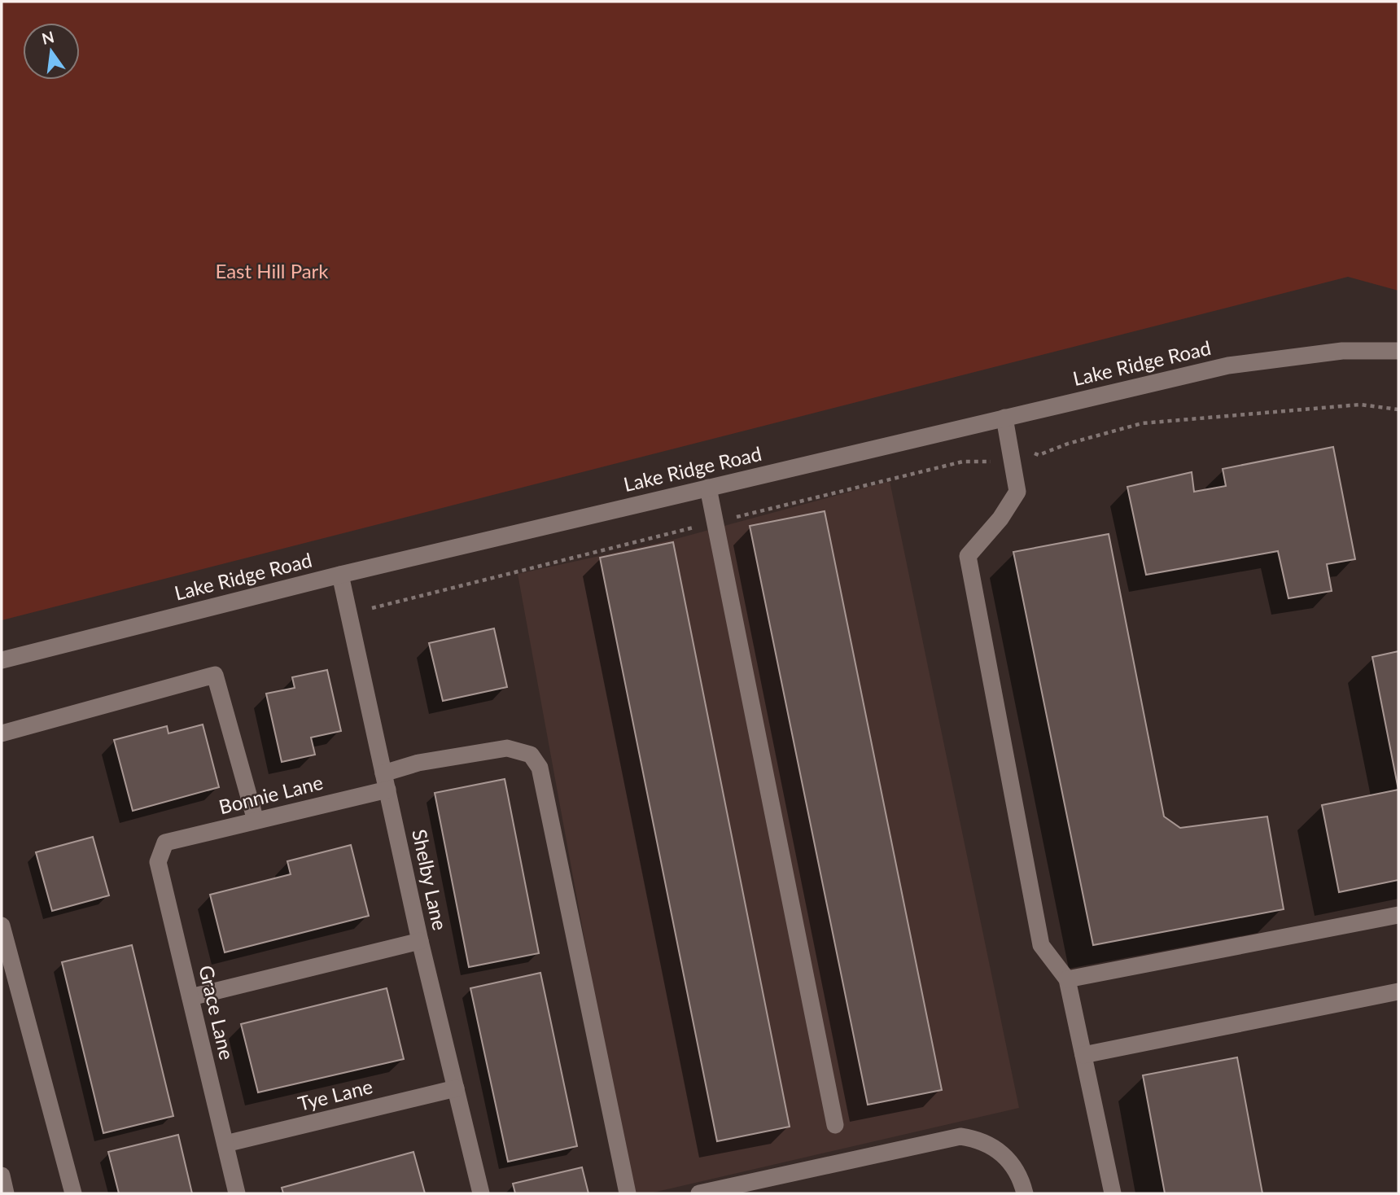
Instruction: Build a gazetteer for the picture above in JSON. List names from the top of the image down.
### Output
{
  "streets": {
    "street": [
      "Lake Ridge Road",
      "Bonnie Lane",
      "Shelby Lane",
      "Grace Lane",
      "Tye Lane"
    ]
  },
  "crossings": [
    ["Lake Ridge Road", "Shelby Lane"],
    ["Bonnie Lane", "Shelby Lane"],
    ["Bonnie Lane", "Grace Lane"],
    ["Shelby Lane", "Tye Lane"],
    ["Grace Lane", "Tye Lane"]
  ],
  "parks": ["East Hill Park"],
  "north": "top"
}
